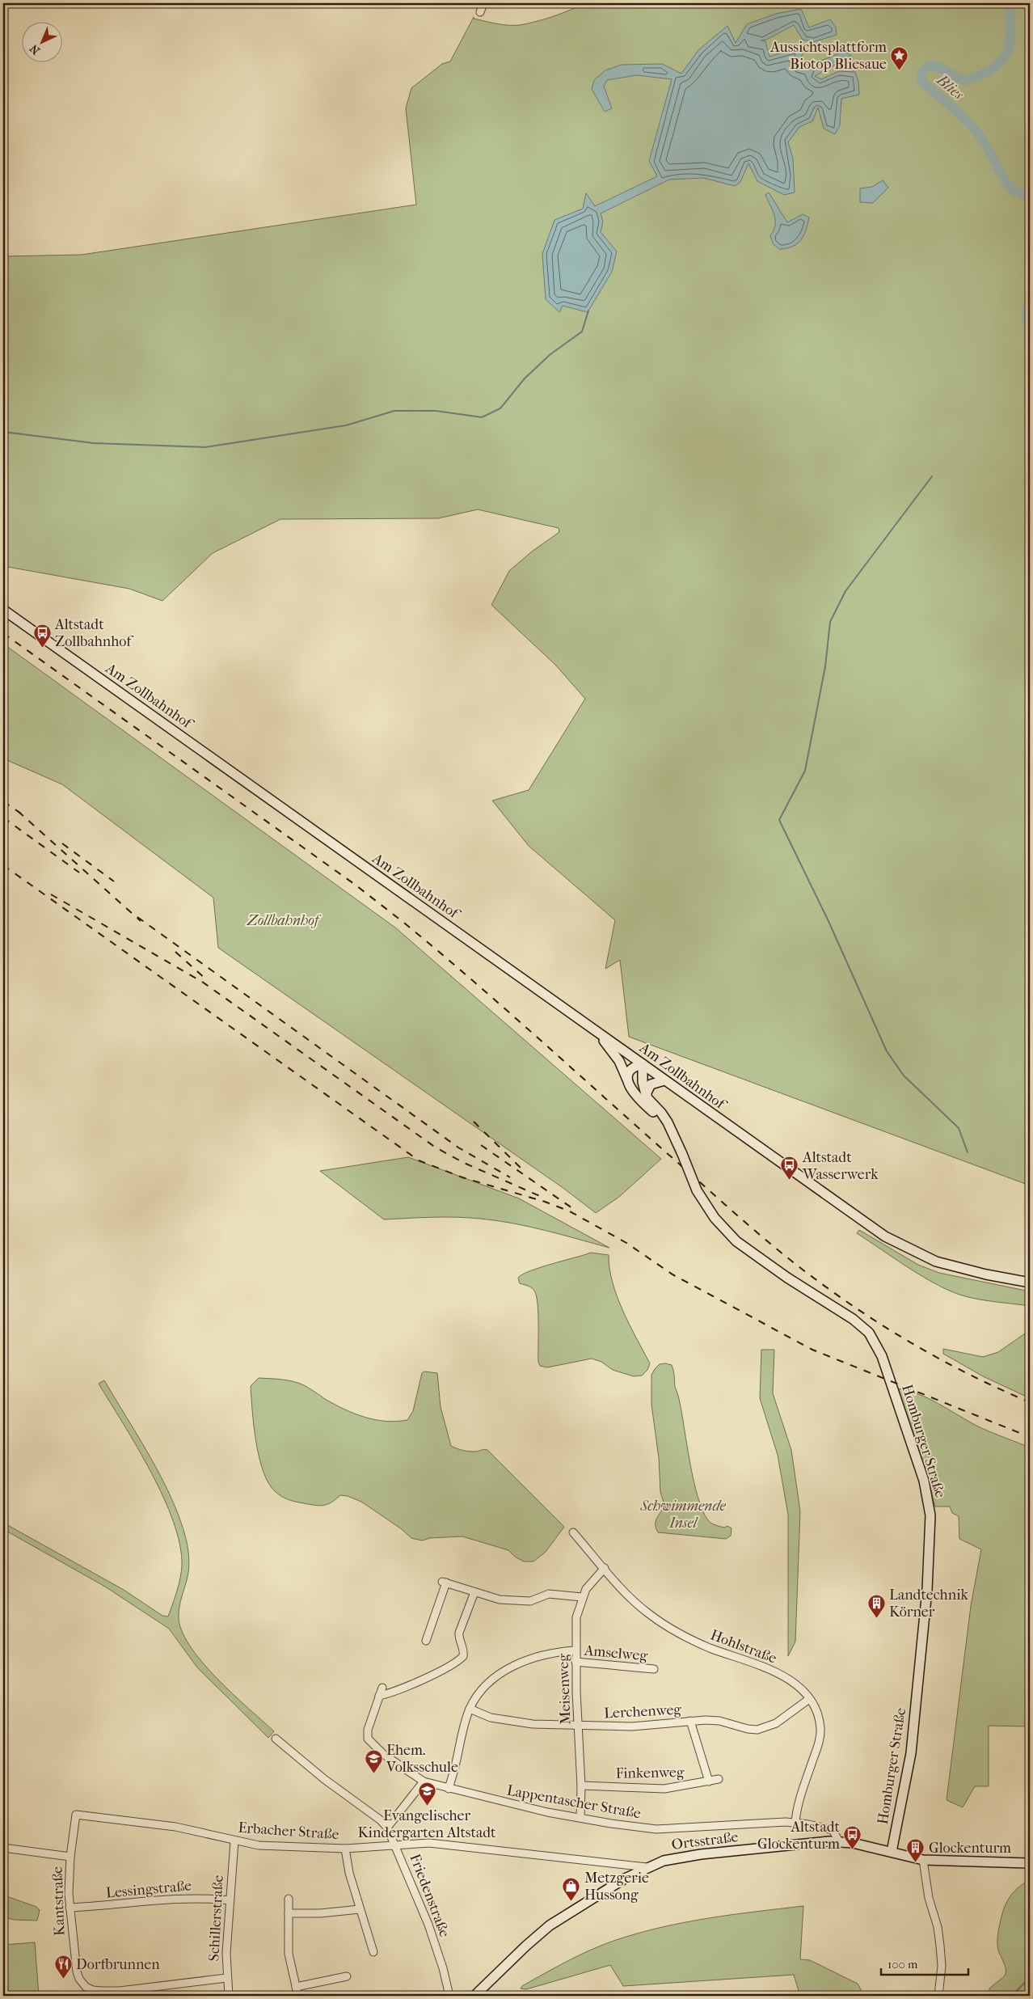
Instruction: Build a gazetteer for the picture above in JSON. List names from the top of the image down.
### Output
{
  "streets": {
    "main road": ["Am Zollbahnhof", "Homburger Straße", "Ortsstraße"],
    "street": [
      "Hohlstraße",
      "Amselweg",
      "Meisenweg",
      "Lerchenweg",
      "Finkenweg",
      "Lappentascher Straße",
      "Erbacher Straße",
      "Lessingstraße",
      "Friedenstraße",
      "Kantstraße",
      "Schillerstraße"
    ]
  },
  "crossings": [
    ["Homburger Straße", "Ortsstraße"],
    ["Hohlstraße", "Meisenweg"],
    ["Hohlstraße", "Lerchenweg"],
    ["Hohlstraße", "Lappentascher Straße"],
    ["Amselweg", "Meisenweg"],
    ["Meisenweg", "Lerchenweg"],
    ["Meisenweg", "Finkenweg"],
    ["Meisenweg", "Lappentascher Straße"],
    ["Lappentascher Straße", "Ortsstraße"],
    ["Erbacher Straße", "Ortsstraße"],
    ["Erbacher Straße", "Friedenstraße"],
    ["Erbacher Straße", "Kantstraße"],
    ["Erbacher Straße", "Schillerstraße"],
    ["Lessingstraße", "Kantstraße"],
    ["Lessingstraße", "Schillerstraße"],
    ["Kantstraße", "Schillerstraße"]
  ],
  "water": ["Blies"],
  "parks": ["Zollbahnhof", "Schwimmende Insel"],
  "places": {
    "place": ["Aussichtsplattform Biotop Bliesaue"],
    "bus stop": ["Altstadt Zollbahnhof", "Altstadt Wasserwerk", "Altstadt Glockenturm"],
    "building": ["Landtechnik Körner", "Glockenturm"],
    "school or university": ["Ehem. Volksschule", "Evangelischer Kindergarten Altstadt"],
    "shop": ["Metzgerie Hussong"],
    "restaurant": ["Dorfbrunnen"]
  },
  "scale_bar": "100 m",
  "north": "bottom left"
}
